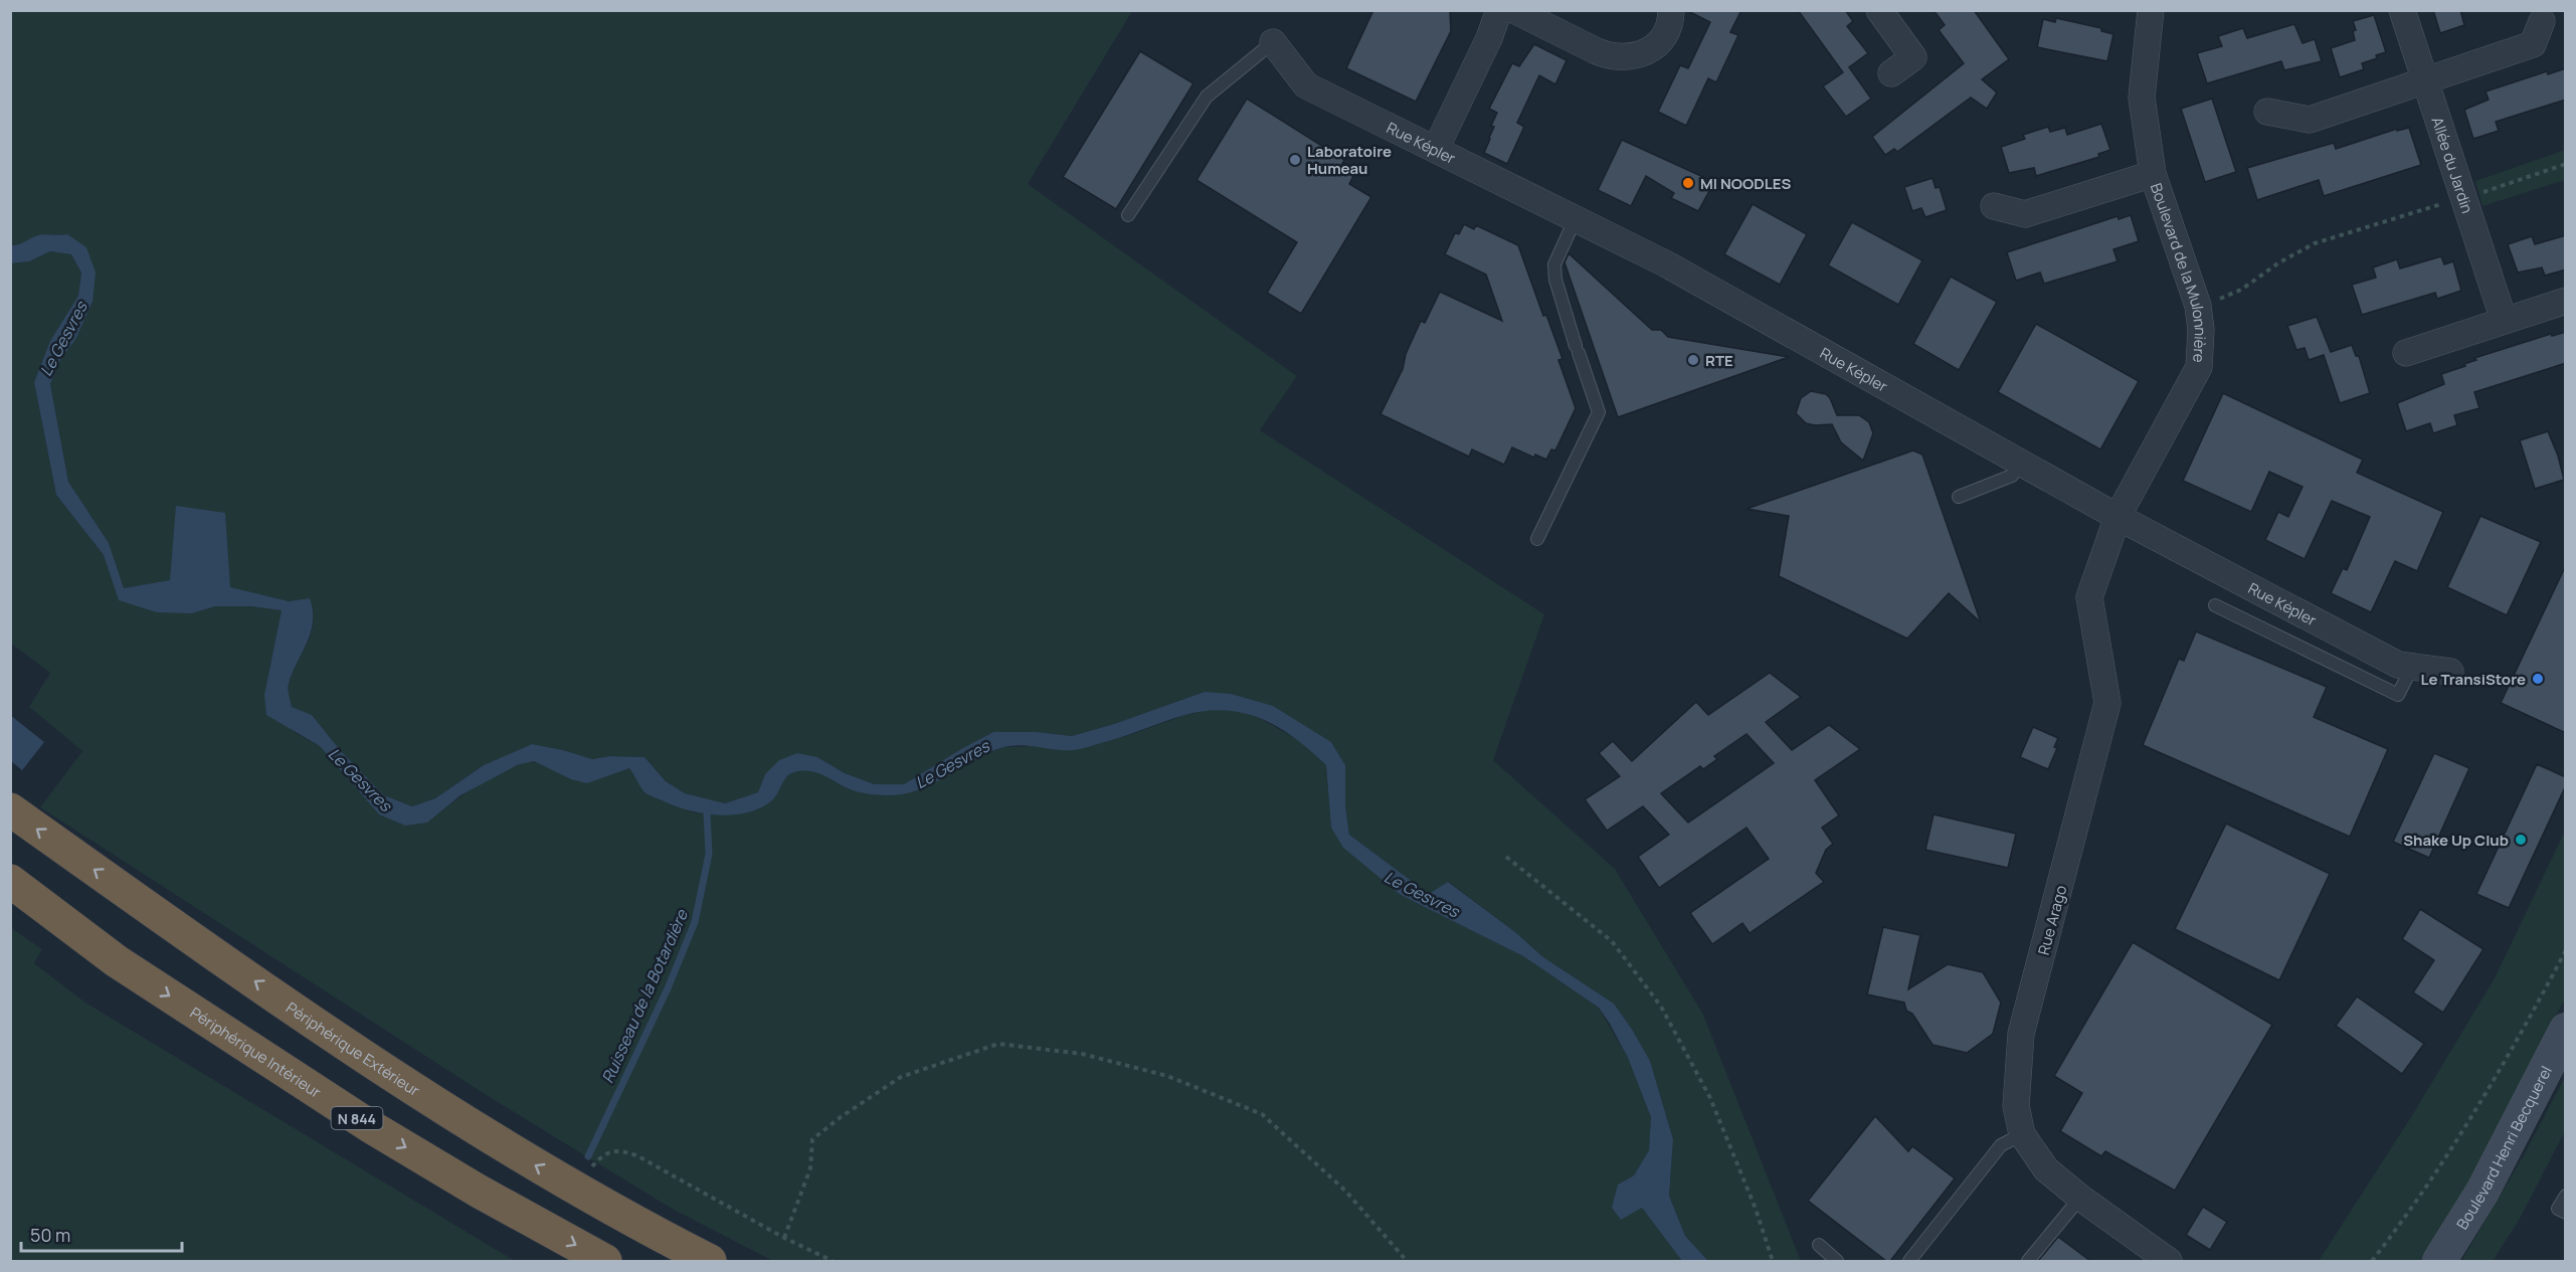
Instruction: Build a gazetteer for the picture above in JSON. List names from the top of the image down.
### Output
{
  "streets": {
    "highway": ["Périphérique Extérieur", "Périphérique Intérieur", "N 844"],
    "main road": ["Boulevard Henri Becquerel"],
    "street": [
      "Rue Képler",
      "Allée du Jardin",
      "Boulevard de la Mulonnière",
      "Rue Arago"
    ]
  },
  "crossings": [
    ["Rue Képler", "Boulevard de la Mulonnière"],
    ["Rue Képler", "Rue Arago"],
    ["Boulevard de la Mulonnière", "Rue Arago"]
  ],
  "one_way": ["Périphérique Extérieur", "Périphérique Intérieur"],
  "water": ["Le Gesvres", "Ruisseau de la Botardière"],
  "places": [
    "Laboratoire Humeau",
    "MI NOODLES",
    "RTE",
    "Le TransiStore",
    "Shake Up Club"
  ],
  "scale_bar": "50 m"
}
